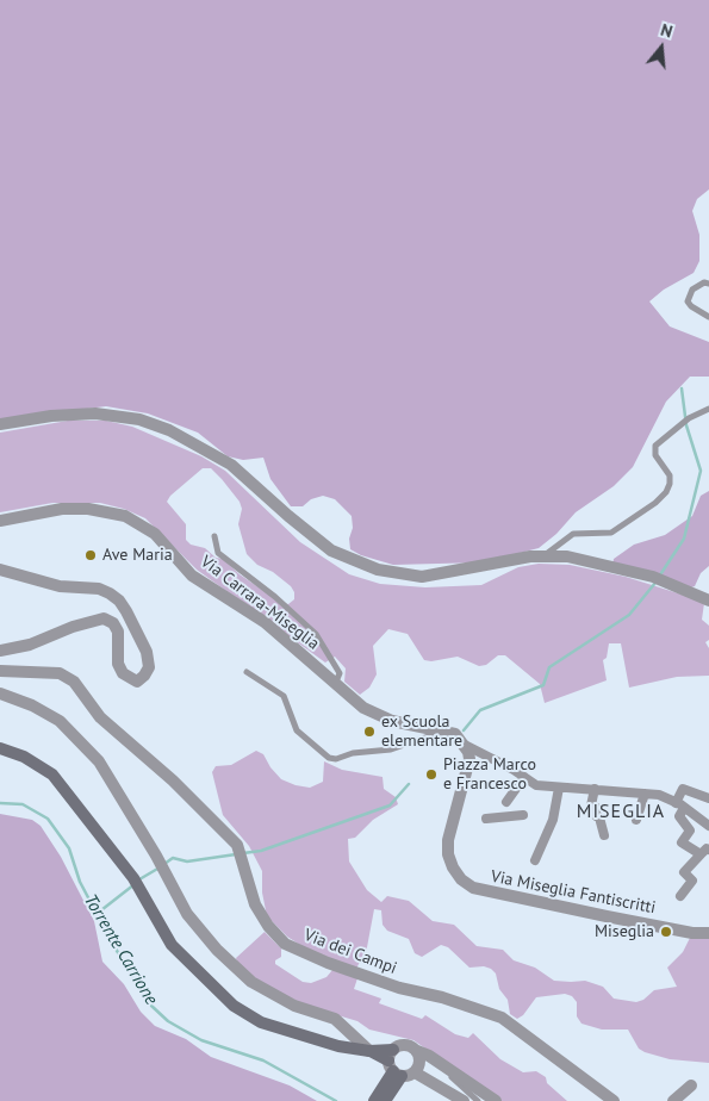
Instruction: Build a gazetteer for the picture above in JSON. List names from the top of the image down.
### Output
{
  "streets": {
    "street": ["Via Carrara-Miseglia", "Via Miseglia Fantiscritti", "Via dei Campi"]
  },
  "crossings": [
    ["Via Carrara-Miseglia", "Via Miseglia Fantiscritti"]
  ],
  "districts": ["MISEGLIA"],
  "water": ["Torrente Carrione"],
  "places": [
    "Ave Maria",
    "ex Scuola elementare",
    "Piazza Marco e Francesco",
    "Miseglia"
  ],
  "north": "top"
}
